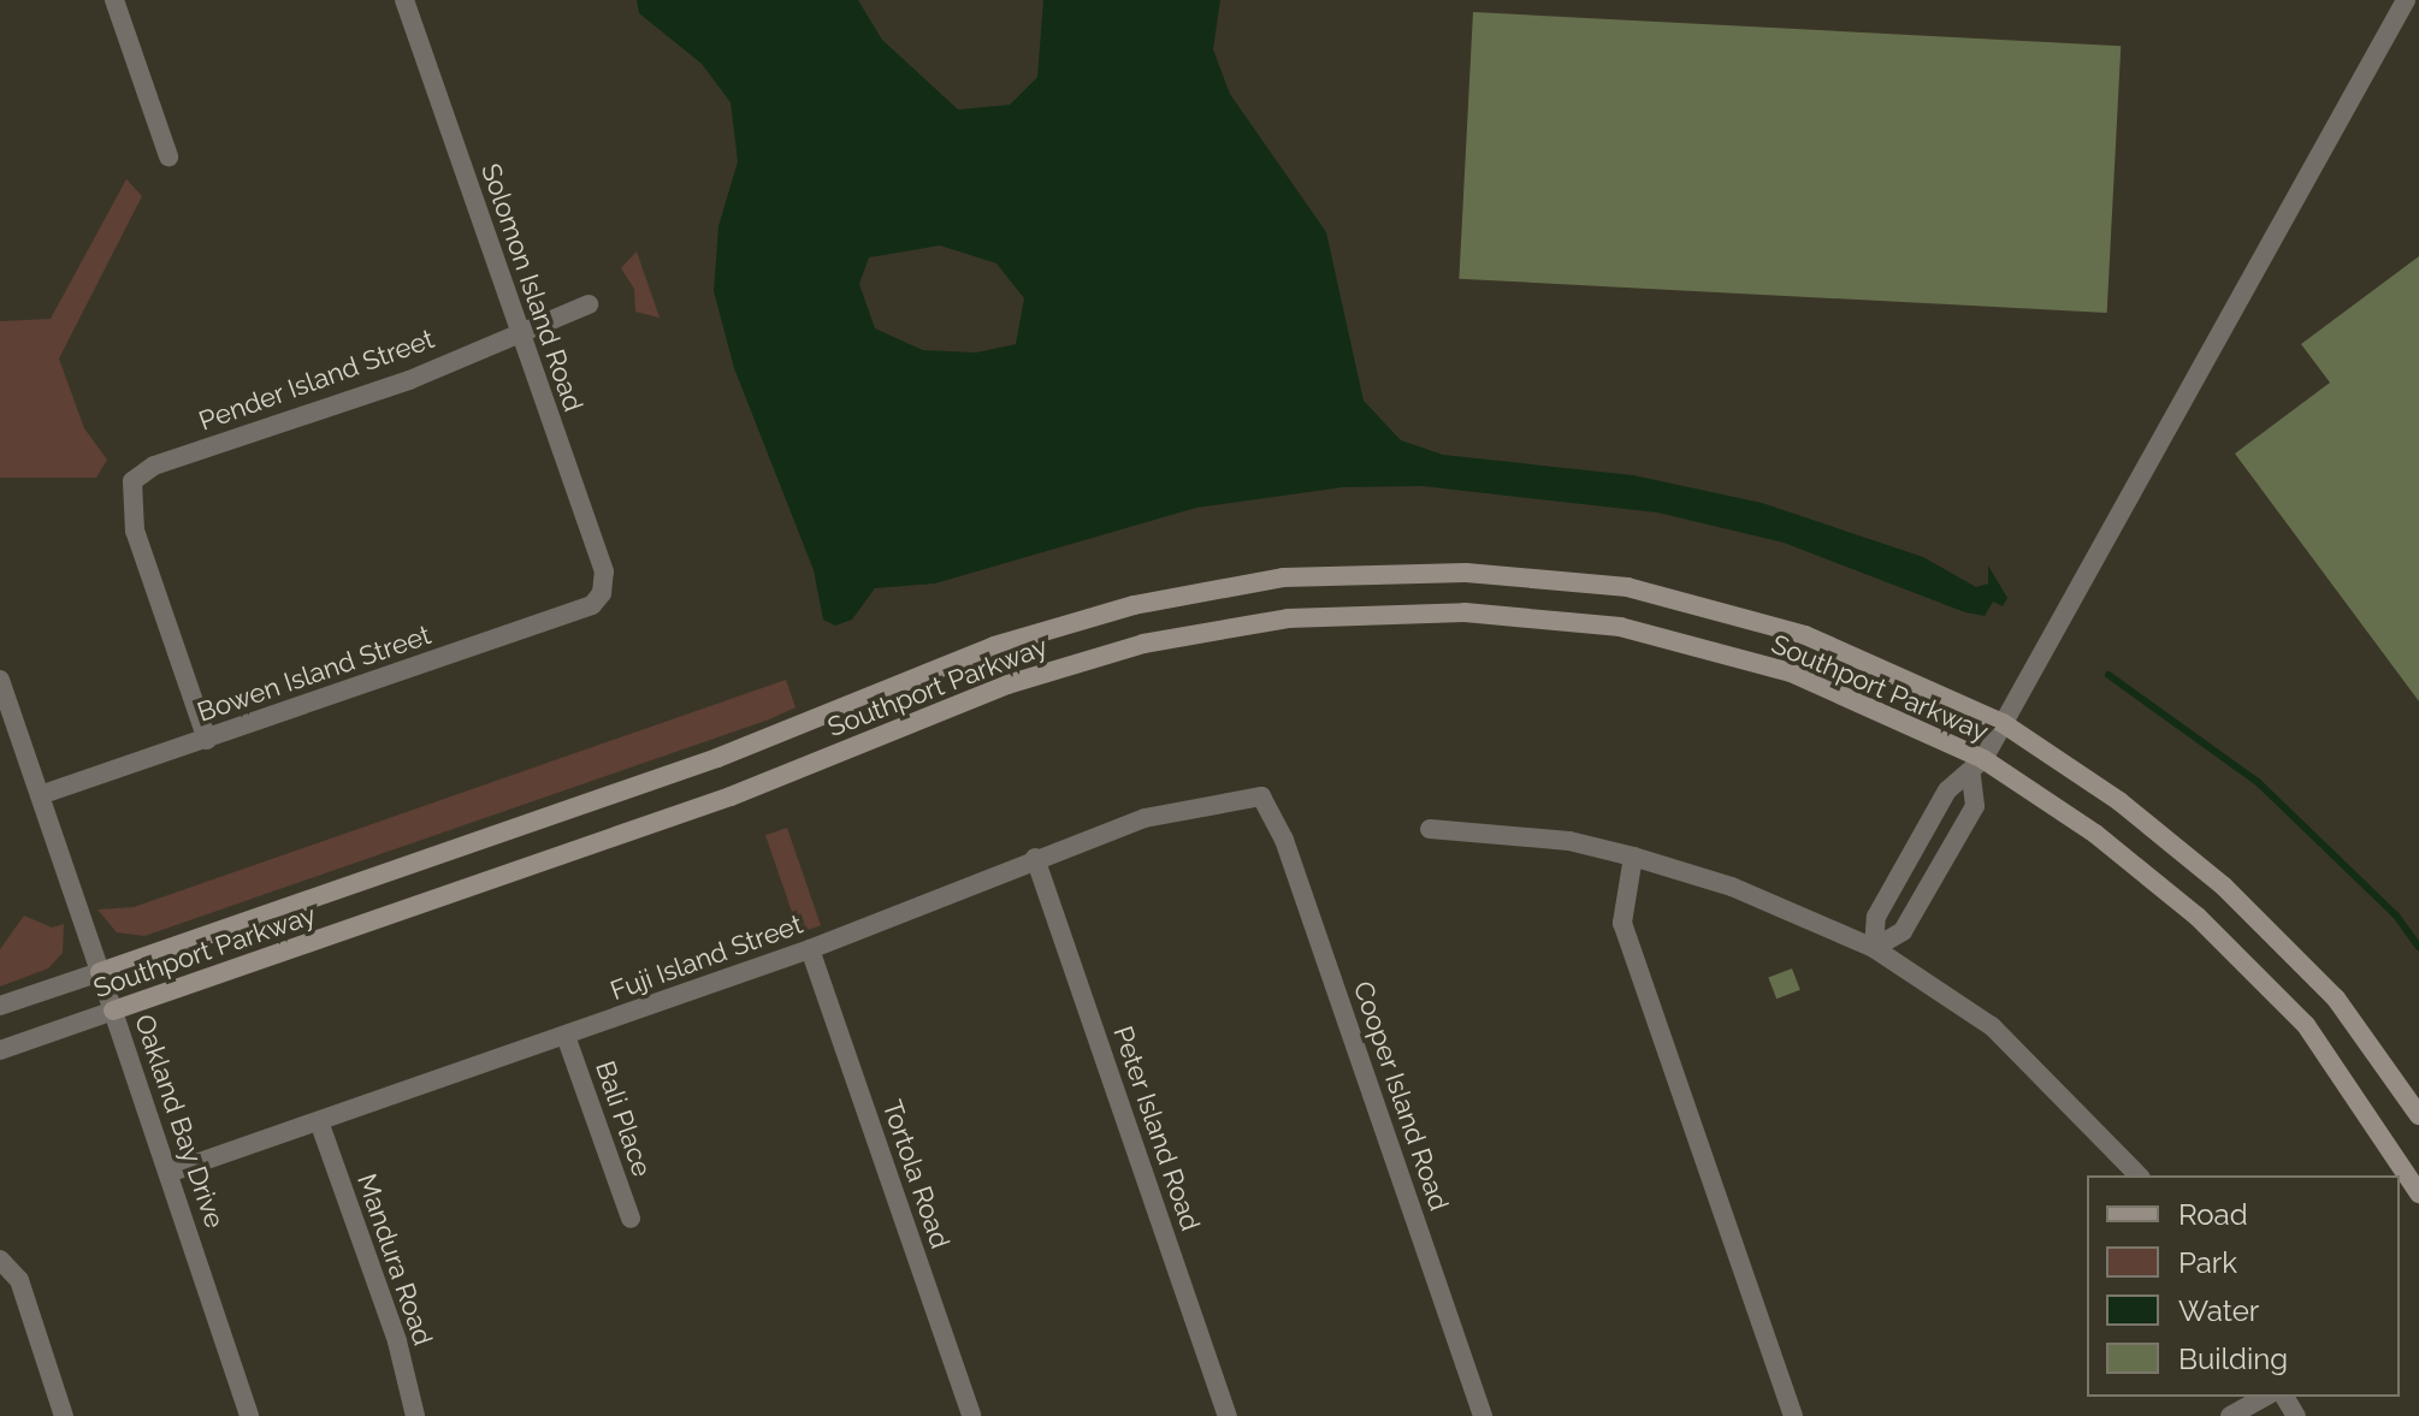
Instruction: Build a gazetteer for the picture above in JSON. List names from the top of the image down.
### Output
{
  "streets": {
    "main road": ["Southport Parkway"],
    "street": [
      "Solomon Island Road",
      "Pender Island Street",
      "Bowen Island Street",
      "Fuji Island Street",
      "Cooper Island Road",
      "Bali Place",
      "Oakland Bay Drive",
      "Peter Island Road",
      "Tortola Road",
      "Mandura Road"
    ]
  },
  "crossings": [
    ["Solomon Island Road", "Pender Island Street"],
    ["Solomon Island Road", "Bowen Island Street"],
    ["Pender Island Street", "Bowen Island Street"],
    ["Bowen Island Street", "Oakland Bay Drive"],
    ["Southport Parkway", "Oakland Bay Drive"],
    ["Fuji Island Street", "Cooper Island Road"],
    ["Fuji Island Street", "Bali Place"],
    ["Fuji Island Street", "Oakland Bay Drive"],
    ["Fuji Island Street", "Peter Island Road"],
    ["Fuji Island Street", "Tortola Road"],
    ["Fuji Island Street", "Mandura Road"]
  ],
  "legend": [
    "Road",
    "Park",
    "Water",
    "Building"
  ]
}
